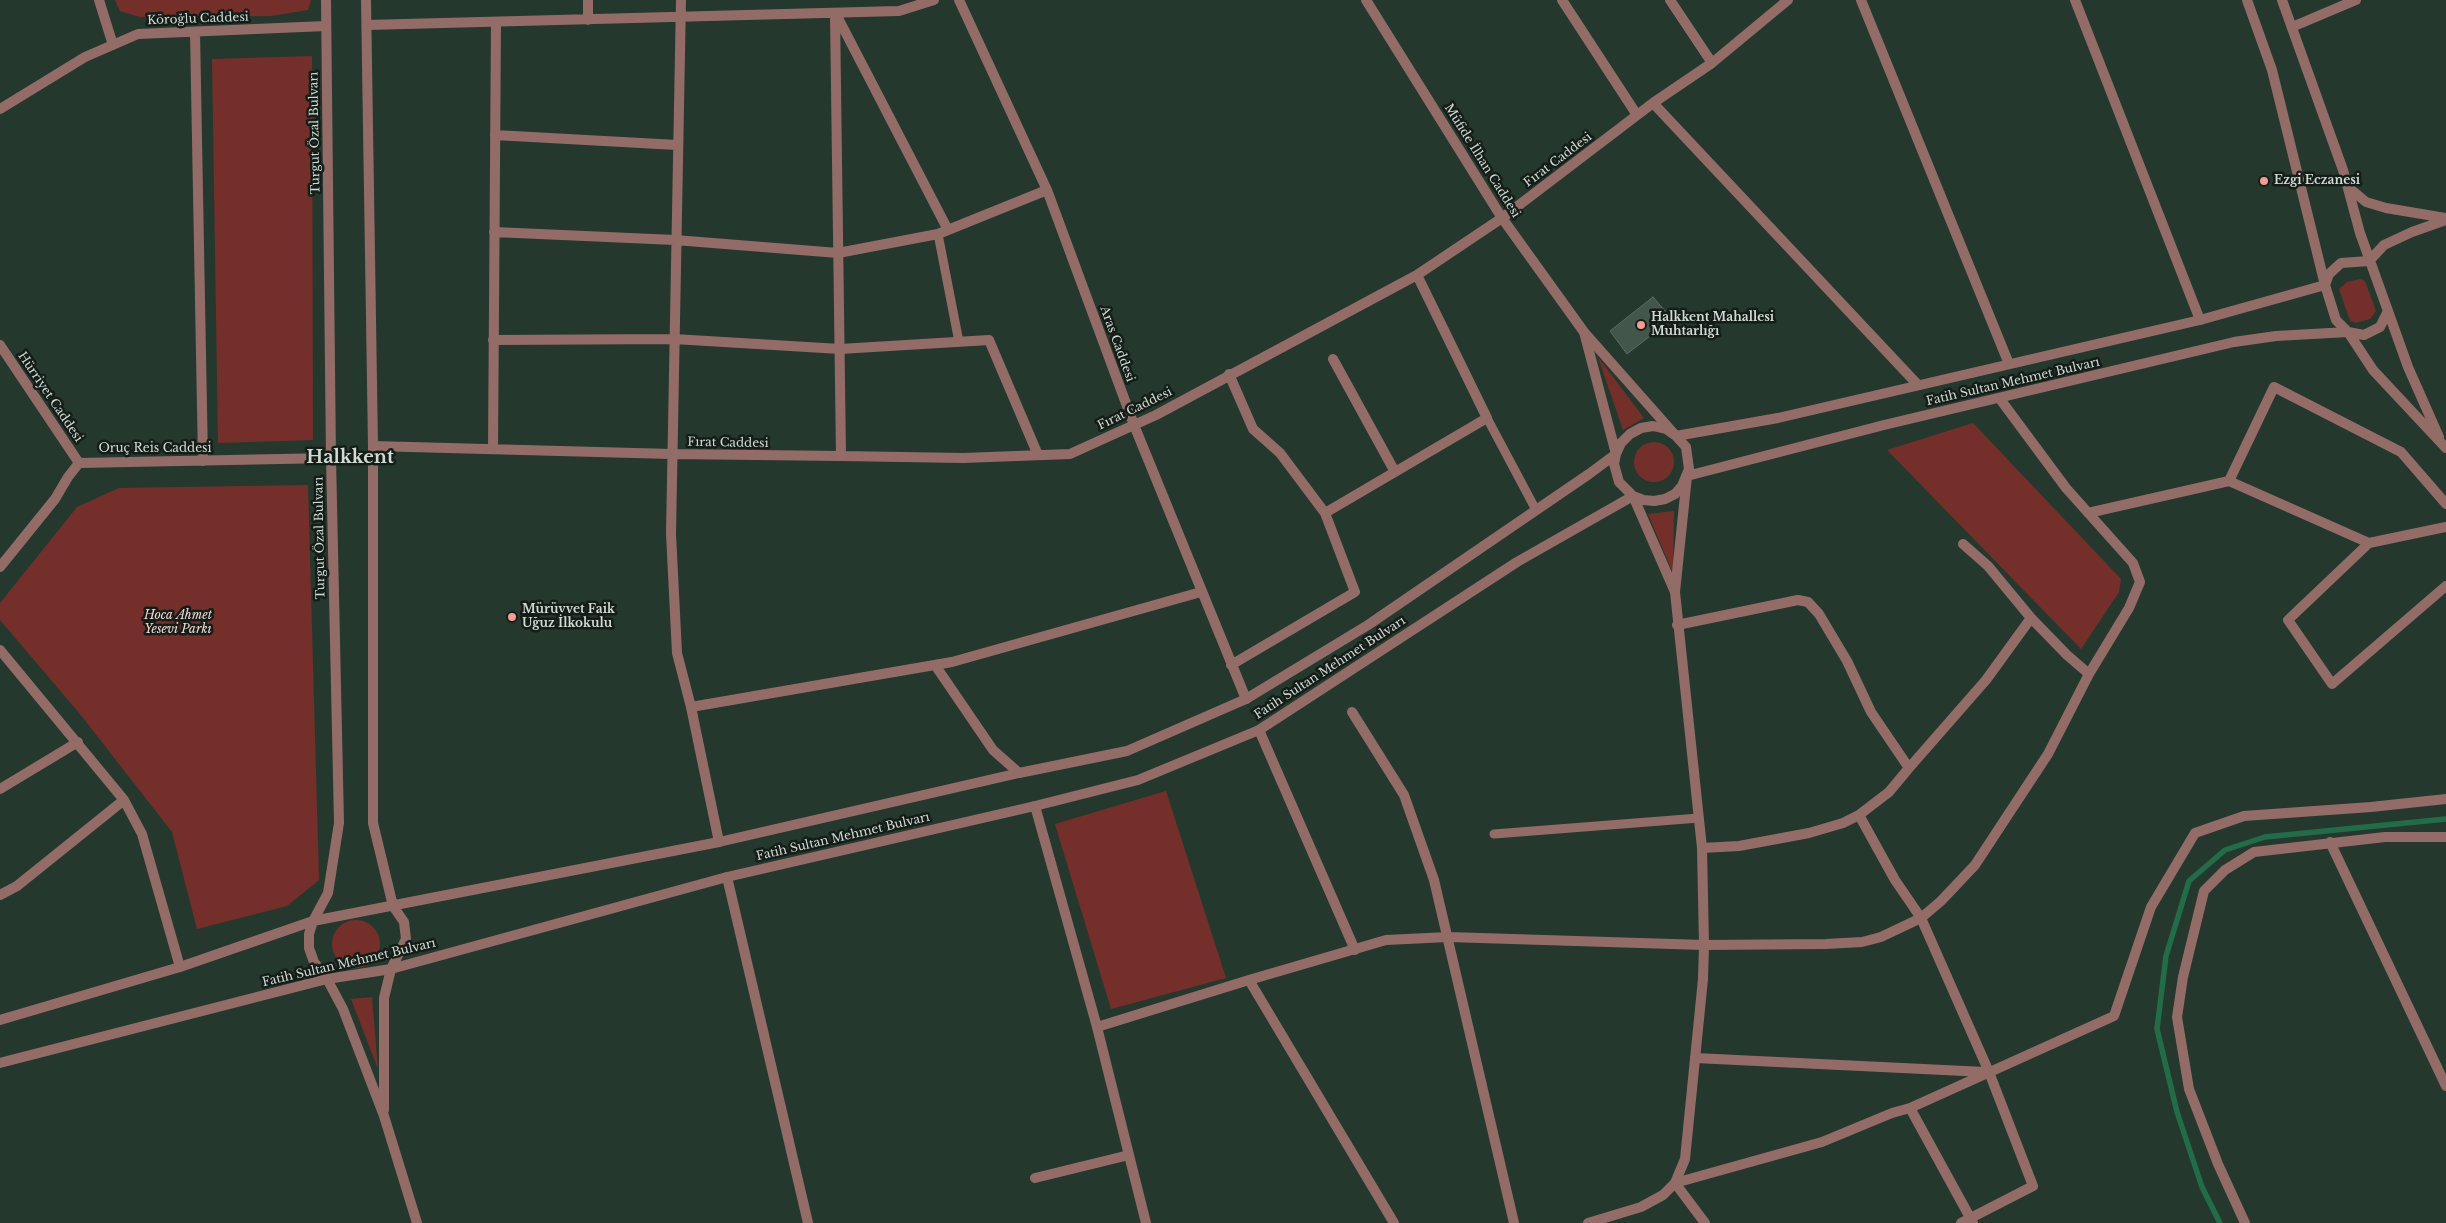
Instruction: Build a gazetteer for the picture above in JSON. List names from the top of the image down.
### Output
{
  "streets": {
    "street": [
      "Köroğlu Caddesi",
      "Turgut Özal Bulvarı",
      "Fırat Caddesi",
      "Müfide İlhan Caddesi",
      "Aras Caddesi",
      "Fatih Sultan Mehmet Bulvarı",
      "Hürriyet Caddesi",
      "Oruç Reis Caddesi"
    ]
  },
  "crossings": [
    ["Köroğlu Caddesi", "Turgut Özal Bulvarı"],
    ["Turgut Özal Bulvarı", "Fatih Sultan Mehmet Bulvarı"],
    ["Turgut Özal Bulvarı", "Oruç Reis Caddesi"],
    ["Fırat Caddesi", "Müfide İlhan Caddesi"],
    ["Fırat Caddesi", "Aras Caddesi"],
    ["Müfide İlhan Caddesi", "Fatih Sultan Mehmet Bulvarı"],
    ["Aras Caddesi", "Fatih Sultan Mehmet Bulvarı"],
    ["Hürriyet Caddesi", "Oruç Reis Caddesi"]
  ],
  "districts": ["Halkkent"],
  "parks": ["Hoca Ahmet Yesevi Parkı"],
  "places": ["Ezgi Eczanesi", "Halkkent Mahallesi Muhtarlığı", "Mürüvvet Faik Uğuz İlkokulu"]
}
